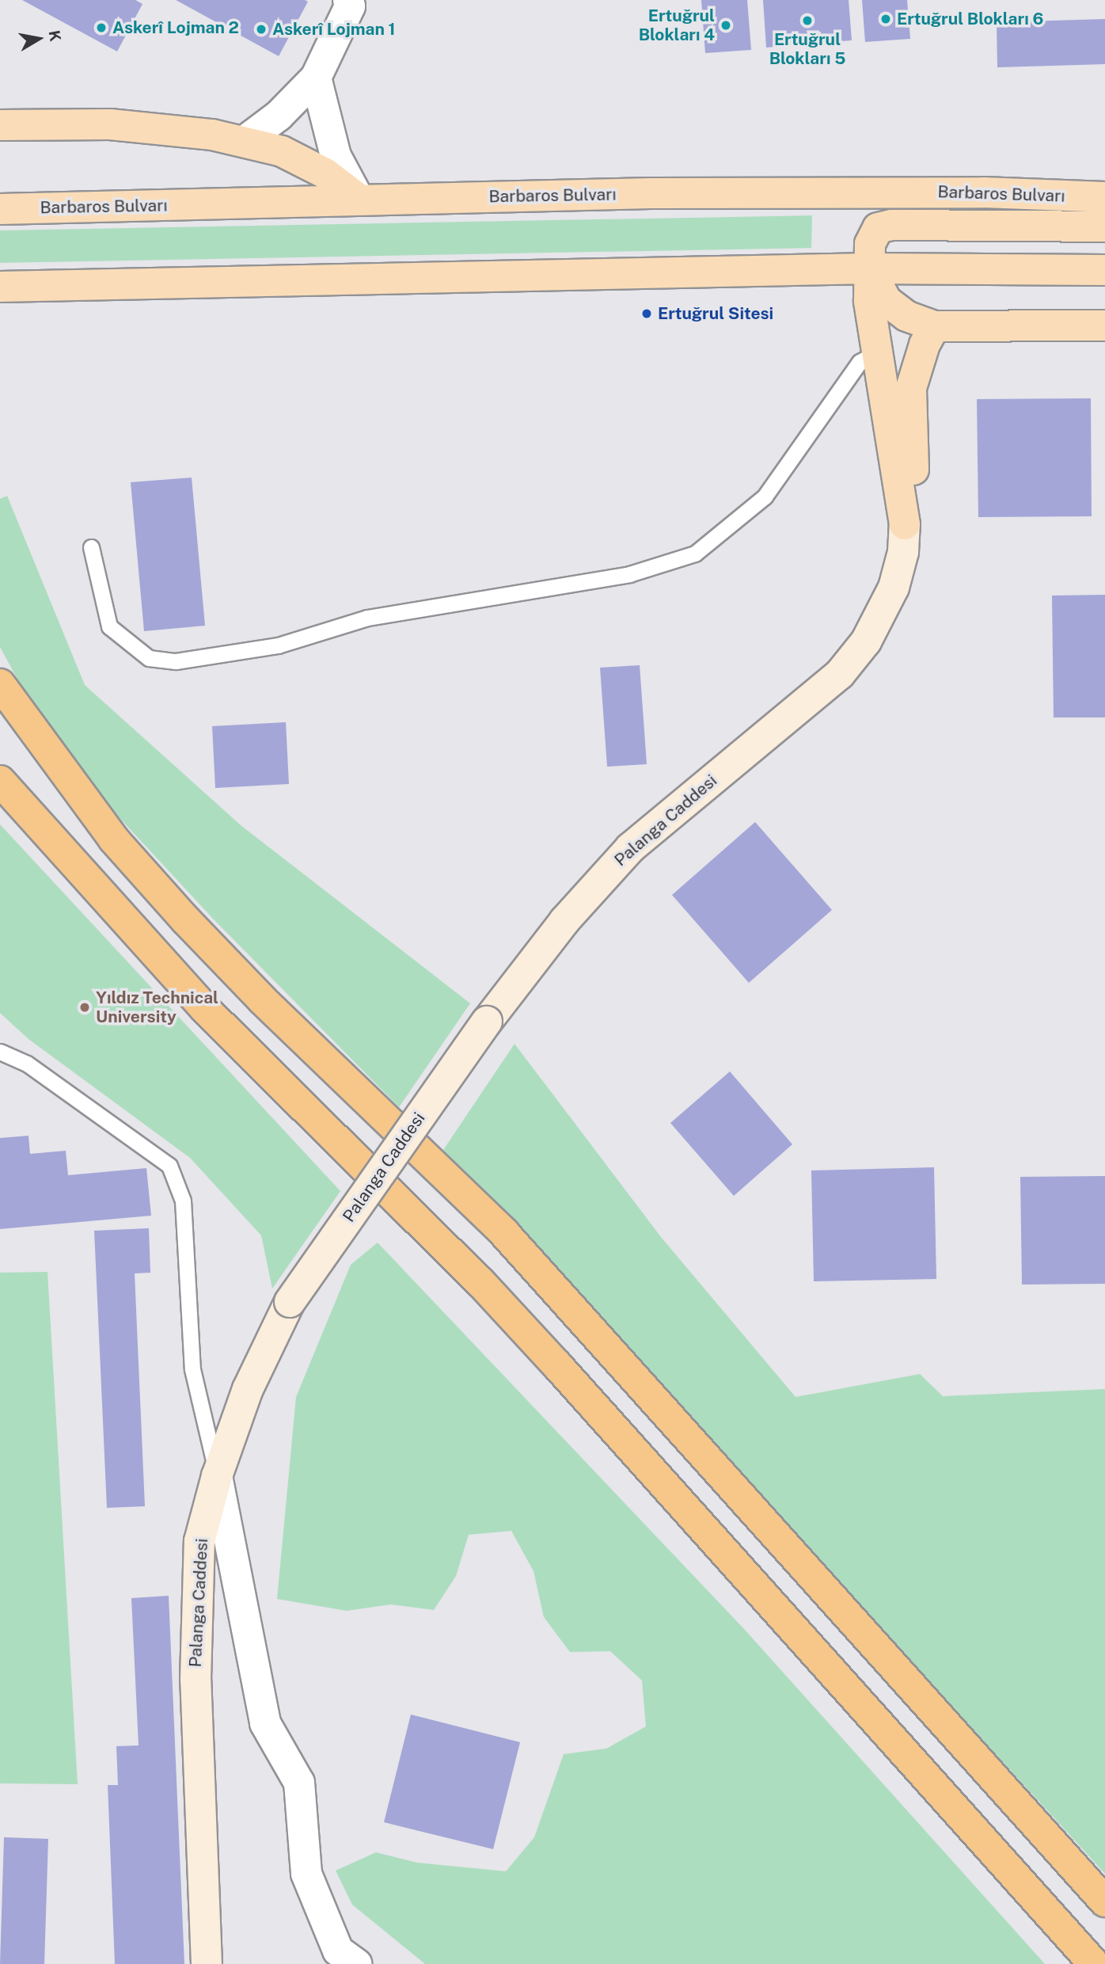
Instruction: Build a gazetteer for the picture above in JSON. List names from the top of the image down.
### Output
{
  "streets": {
    "main road": ["Barbaros Bulvarı", "Palanga Caddesi"]
  },
  "places": [
    "Ertuğrul Blokları 6",
    "Ertuğrul Blokları 5",
    "Ertuğrul Blokları 4",
    "Askerî Lojman 2",
    "Askerî Lojman 1",
    "Ertuğrul Sitesi",
    "Yıldız Technical University"
  ],
  "north": "right"
}
